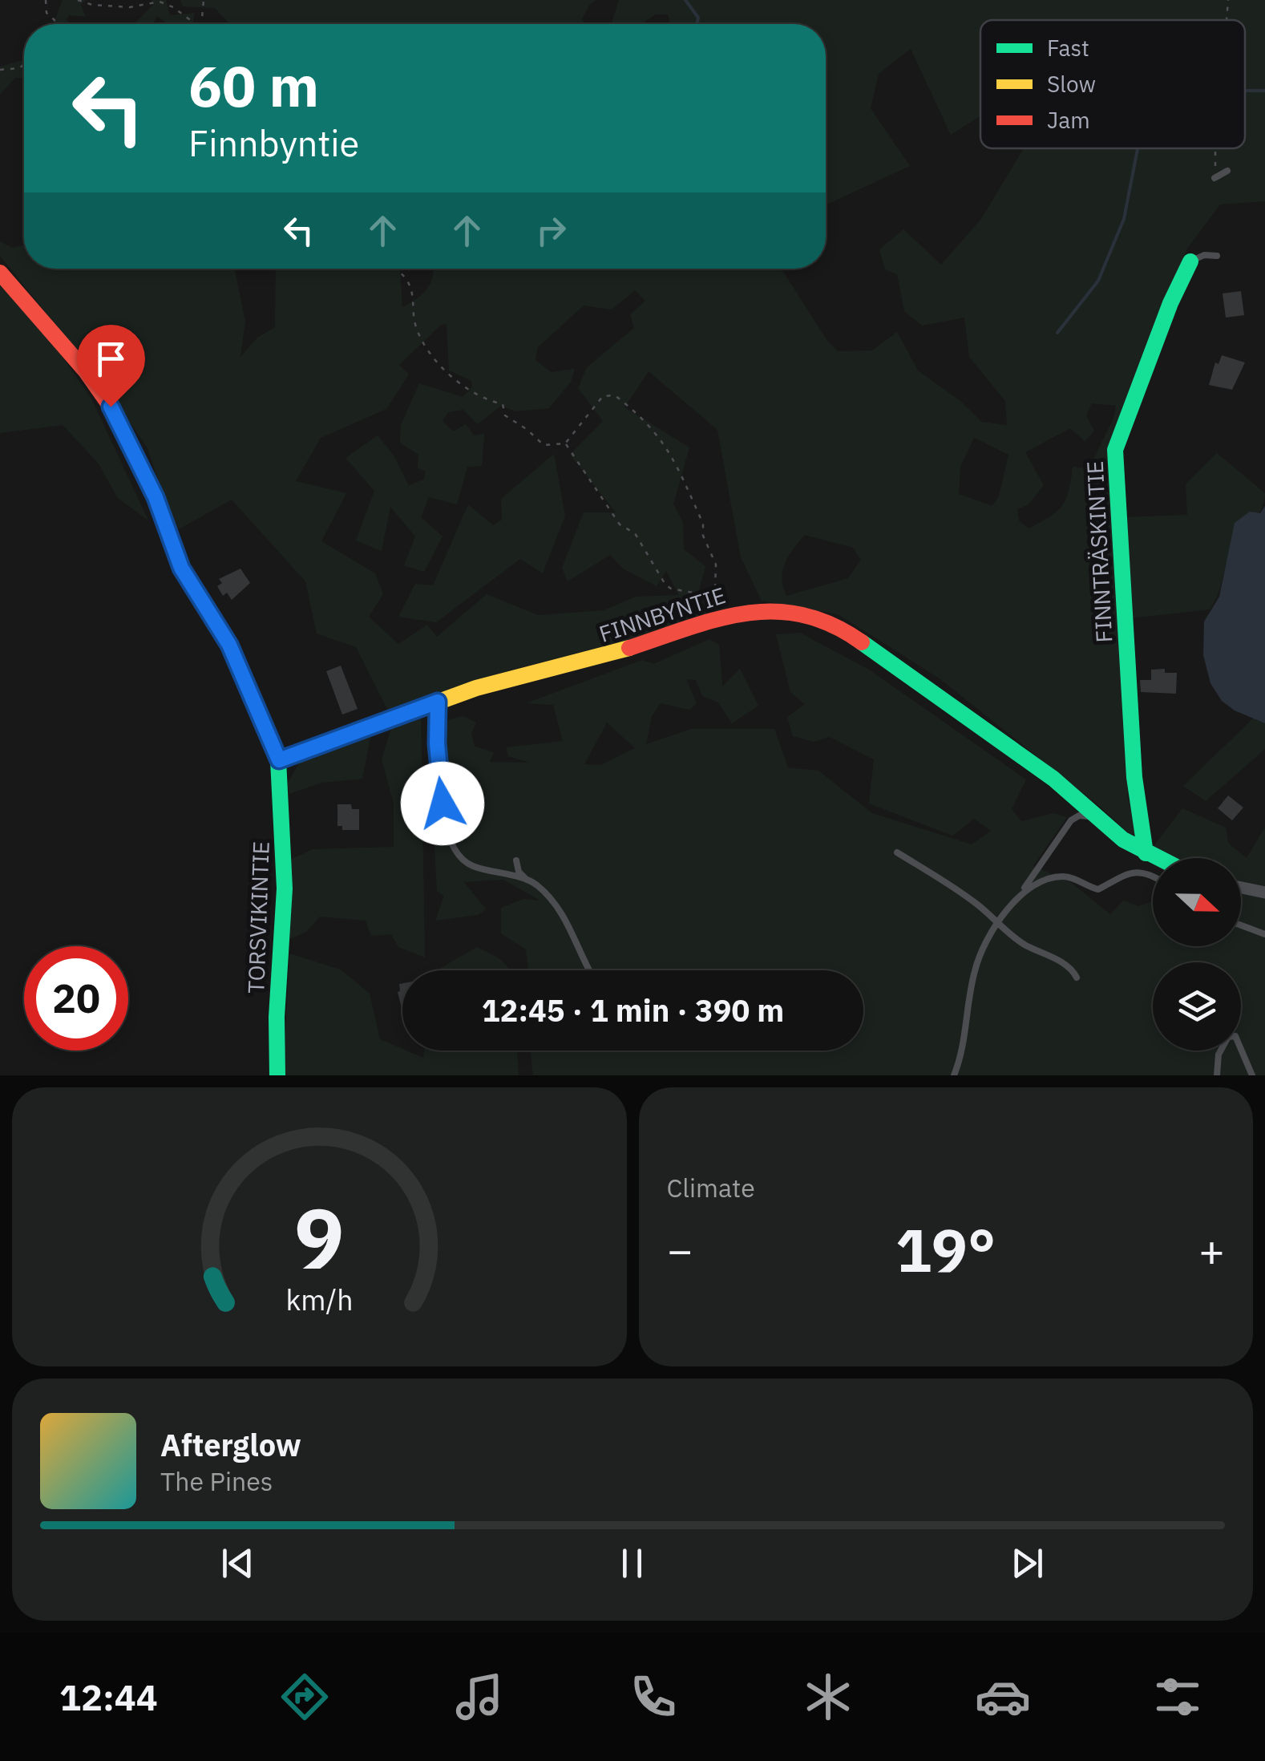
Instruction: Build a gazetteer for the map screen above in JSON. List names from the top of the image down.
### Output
{
  "streets": {
    "street": ["FINNTRÄSKINTIE", "FINNBYNTIE", "TORSVIKINTIE"]
  },
  "crossings": [
    ["FINNTRÄSKINTIE", "FINNBYNTIE"],
    ["FINNBYNTIE", "TORSVIKINTIE"]
  ],
  "legend": ["Fast", "Slow", "Jam"],
  "north": "right",
  "page": {
    "turn": ["60 m", "Finnbyntie"],
    "limit": "20",
    "trip": "12:45 · 1 min · 390 m",
    "tile": "Climate",
    "heat": ["−", "19°", "+"],
    "song": ["Afterglow", "The Pines"],
    "tabs": "12:44",
    "gauge": ["9", "km/h"]
  }
}
